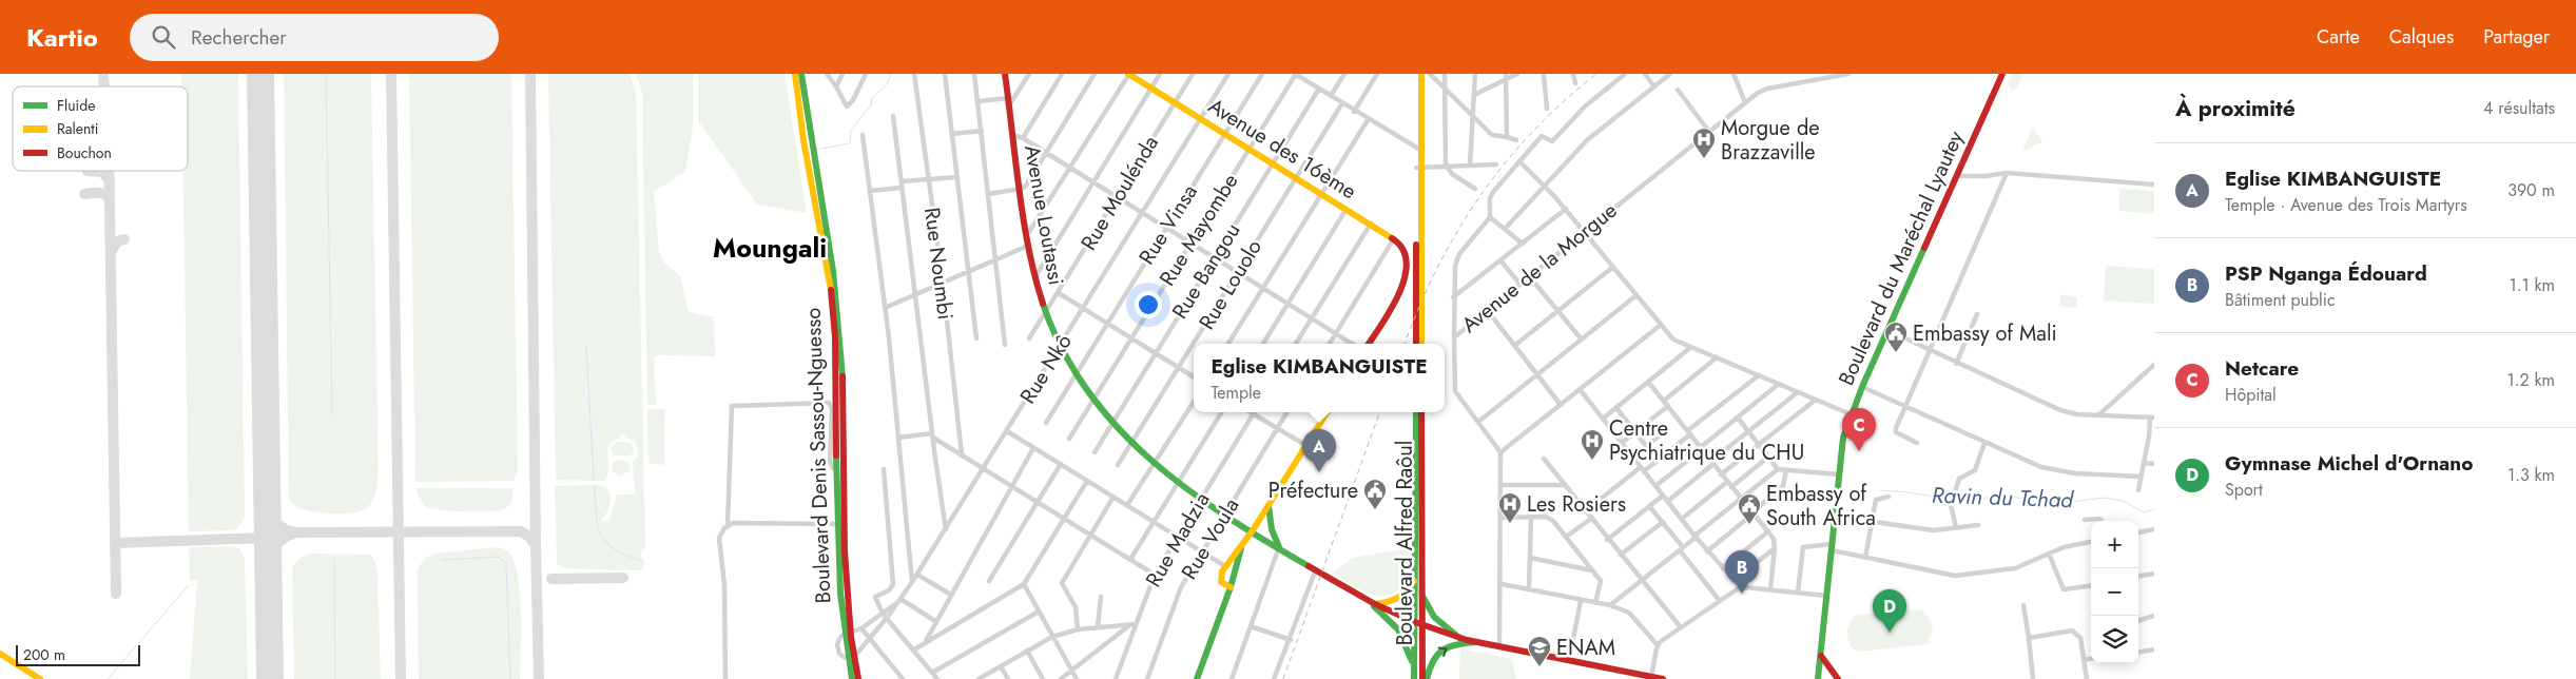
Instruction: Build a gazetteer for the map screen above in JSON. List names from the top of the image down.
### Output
{
  "streets": {
    "main road": [
      "Avenue des 16ème",
      "Avenue Loutassi",
      "Boulevard du Maréchal Lyautey",
      "Boulevard Denis Sassou-Nguesso",
      "Boulevard Alfred Raôul"
    ],
    "street": [
      "Rue Moulénda",
      "Rue Vinsa",
      "Rue Mayombe",
      "Rue Noumbi",
      "Avenue de la Morgue",
      "Rue Bangou",
      "Rue Louolo",
      "Rue Nkô",
      "Rue Voula",
      "Rue Madzia"
    ]
  },
  "crossings": [
    ["Avenue des 16ème", "Rue Moulénda"],
    ["Avenue des 16ème", "Rue Vinsa"],
    ["Avenue des 16ème", "Rue Mayombe"],
    ["Avenue des 16ème", "Rue Bangou"],
    ["Avenue des 16ème", "Rue Louolo"],
    ["Avenue des 16ème", "Rue Nkô"],
    ["Rue Moulénda", "Avenue Loutassi"],
    ["Avenue Loutassi", "Rue Vinsa"],
    ["Avenue Loutassi", "Rue Mayombe"],
    ["Avenue Loutassi", "Rue Bangou"],
    ["Avenue Loutassi", "Rue Louolo"],
    ["Avenue Loutassi", "Rue Nkô"],
    ["Avenue Loutassi", "Rue Voula"],
    ["Avenue Loutassi", "Rue Madzia"],
    ["Avenue Loutassi", "Boulevard Alfred Raôul"]
  ],
  "districts": ["Moungali"],
  "water": ["Ravin du Tchad"],
  "places": {
    "hospital": ["Morgue de Brazzaville", "Centre Psychiatrique du CHU", "Les Rosiers"],
    "public building": ["Embassy of Mali", "Préfecture", "Embassy of South Africa"],
    "school or university": ["ENAM"]
  },
  "legend": ["Fluide", "Ralenti", "Bouchon"],
  "scale_bar": "200 m",
  "page": {
    "header": "Kartio",
    "search": "Rechercher",
    "nav": ["Carte", "Calques", "Partager"],
    "heading": ["À proximité", "4 résultats"],
    "list": [
      {
        "mark": "A",
        "name": "Eglise KIMBANGUISTE",
        "note": "Temple · Avenue des Trois Martyrs",
        "value": "390 m"
      },
      {
        "mark": "B",
        "name": "PSP Nganga Édouard",
        "note": "Bâtiment public",
        "value": "1.1 km"
      },
      {
        "mark": "C",
        "name": "Netcare",
        "note": "Hôpital",
        "value": "1.2 km"
      },
      {
        "mark": "D",
        "name": "Gymnase Michel d'Ornano",
        "note": "Sport",
        "value": "1.3 km"
      }
    ],
    "popup": ["Eglise KIMBANGUISTE", "Temple"],
    "pins": [
      "C",
      "A",
      "B",
      "D"
    ],
    "map_buttons": ["+", "−"],
    "scale": "200 m"
  }
}
